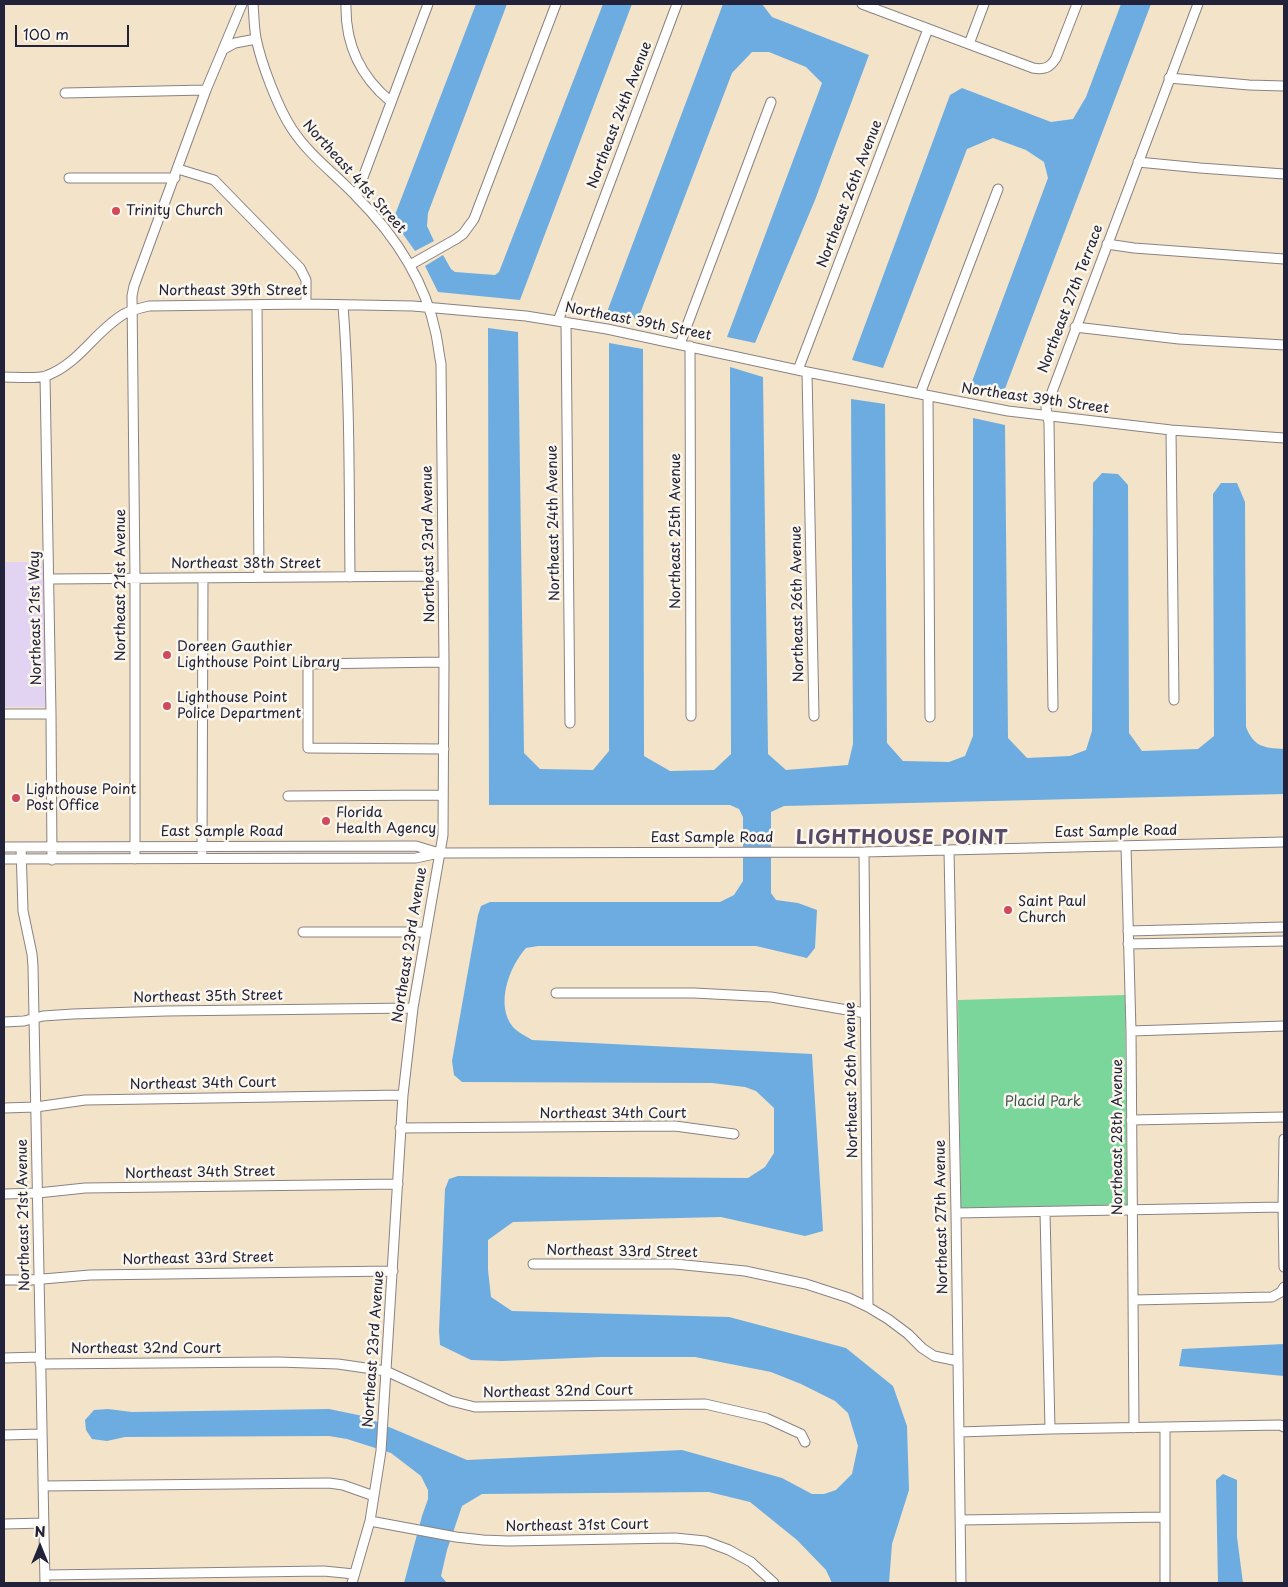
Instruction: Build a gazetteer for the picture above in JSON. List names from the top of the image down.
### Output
{
  "streets": {
    "street": [
      "Northeast 24th Avenue",
      "Northeast 41st Street",
      "Northeast 26th Avenue",
      "Northeast 39th Street",
      "Northeast 27th Terrace",
      "Northeast 25th Avenue",
      "Northeast 23rd Avenue",
      "Northeast 38th Street",
      "Northeast 21st Avenue",
      "Northeast 21st Way",
      "East Sample Road",
      "Northeast 35th Street",
      "Northeast 34th Court",
      "Northeast 28th Avenue",
      "Northeast 34th Street",
      "Northeast 27th Avenue",
      "Northeast 33rd Street",
      "Northeast 32nd Court",
      "Northeast 31st Court"
    ]
  },
  "crossings": [
    ["Northeast 24th Avenue", "Northeast 39th Street"],
    ["Northeast 41st Street", "Northeast 39th Street"],
    ["Northeast 41st Street", "Northeast 23rd Avenue"],
    ["Northeast 26th Avenue", "Northeast 39th Street"],
    ["Northeast 26th Avenue", "East Sample Road"],
    ["Northeast 26th Avenue", "Northeast 33rd Street"],
    ["Northeast 39th Street", "Northeast 27th Terrace"],
    ["Northeast 39th Street", "Northeast 25th Avenue"],
    ["Northeast 39th Street", "Northeast 23rd Avenue"],
    ["Northeast 39th Street", "Northeast 21st Avenue"],
    ["Northeast 39th Street", "Northeast 21st Way"],
    ["Northeast 23rd Avenue", "Northeast 38th Street"],
    ["Northeast 23rd Avenue", "East Sample Road"],
    ["Northeast 23rd Avenue", "Northeast 35th Street"],
    ["Northeast 23rd Avenue", "Northeast 34th Court"],
    ["Northeast 23rd Avenue", "Northeast 34th Street"],
    ["Northeast 23rd Avenue", "Northeast 33rd Street"],
    ["Northeast 23rd Avenue", "Northeast 32nd Court"],
    ["Northeast 23rd Avenue", "Northeast 31st Court"],
    ["Northeast 38th Street", "Northeast 21st Avenue"],
    ["Northeast 38th Street", "Northeast 21st Way"],
    ["Northeast 21st Avenue", "East Sample Road"],
    ["Northeast 21st Avenue", "Northeast 35th Street"],
    ["Northeast 21st Avenue", "Northeast 34th Court"],
    ["Northeast 21st Avenue", "Northeast 34th Street"],
    ["Northeast 21st Avenue", "Northeast 33rd Street"],
    ["Northeast 21st Avenue", "Northeast 32nd Court"],
    ["Northeast 21st Way", "East Sample Road"],
    ["East Sample Road", "Northeast 28th Avenue"],
    ["East Sample Road", "Northeast 27th Avenue"],
    ["Northeast 27th Avenue", "Northeast 33rd Street"]
  ],
  "districts": ["LIGHTHOUSE POINT"],
  "parks": ["Placid Park"],
  "places": [
    "Trinity Church",
    "Doreen Gauthier Lighthouse Point Library",
    "Lighthouse Point Police Department",
    "Lighthouse Point Post Office",
    "Florida Health Agency",
    "Saint Paul Church"
  ],
  "scale_bar": "100 m",
  "north": "top"
}
